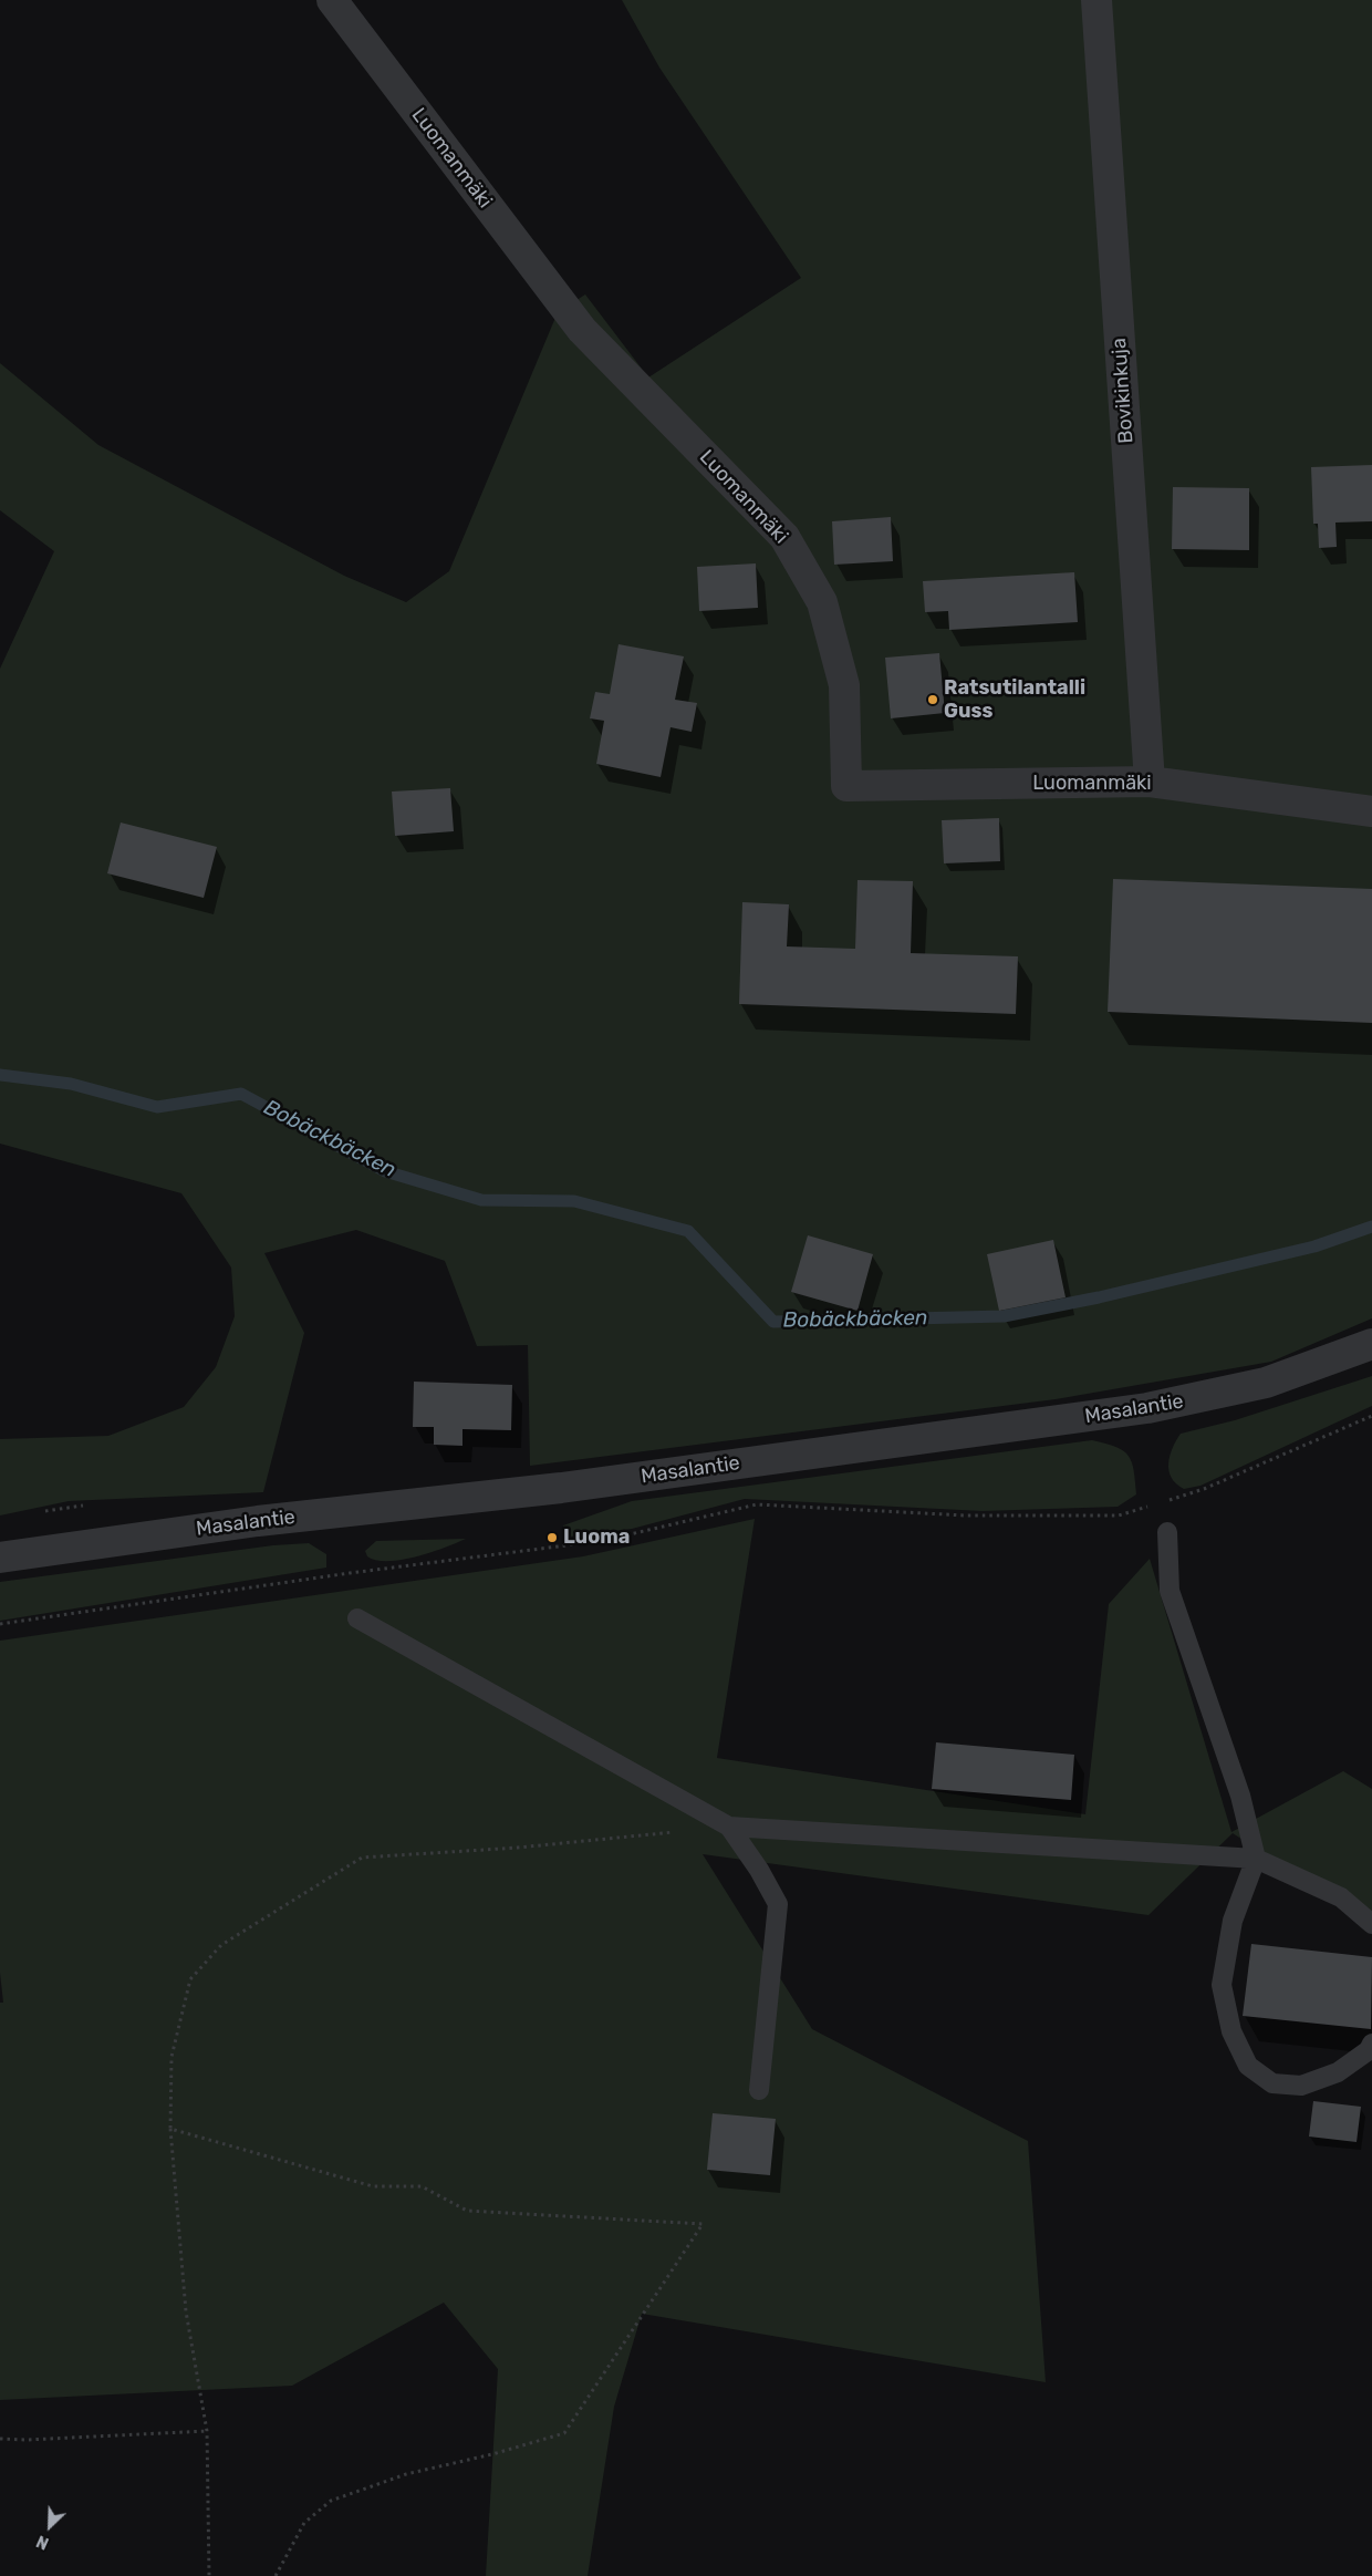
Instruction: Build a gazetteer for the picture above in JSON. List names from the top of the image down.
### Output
{
  "streets": {
    "street": ["Luomanmäki", "Bovikinkuja", "Masalantie"]
  },
  "crossings": [
    ["Luomanmäki", "Bovikinkuja"]
  ],
  "water": ["Bobäckbäcken"],
  "places": ["Ratsutilantalli Guss", "Luoma"],
  "north": "bottom left"
}
